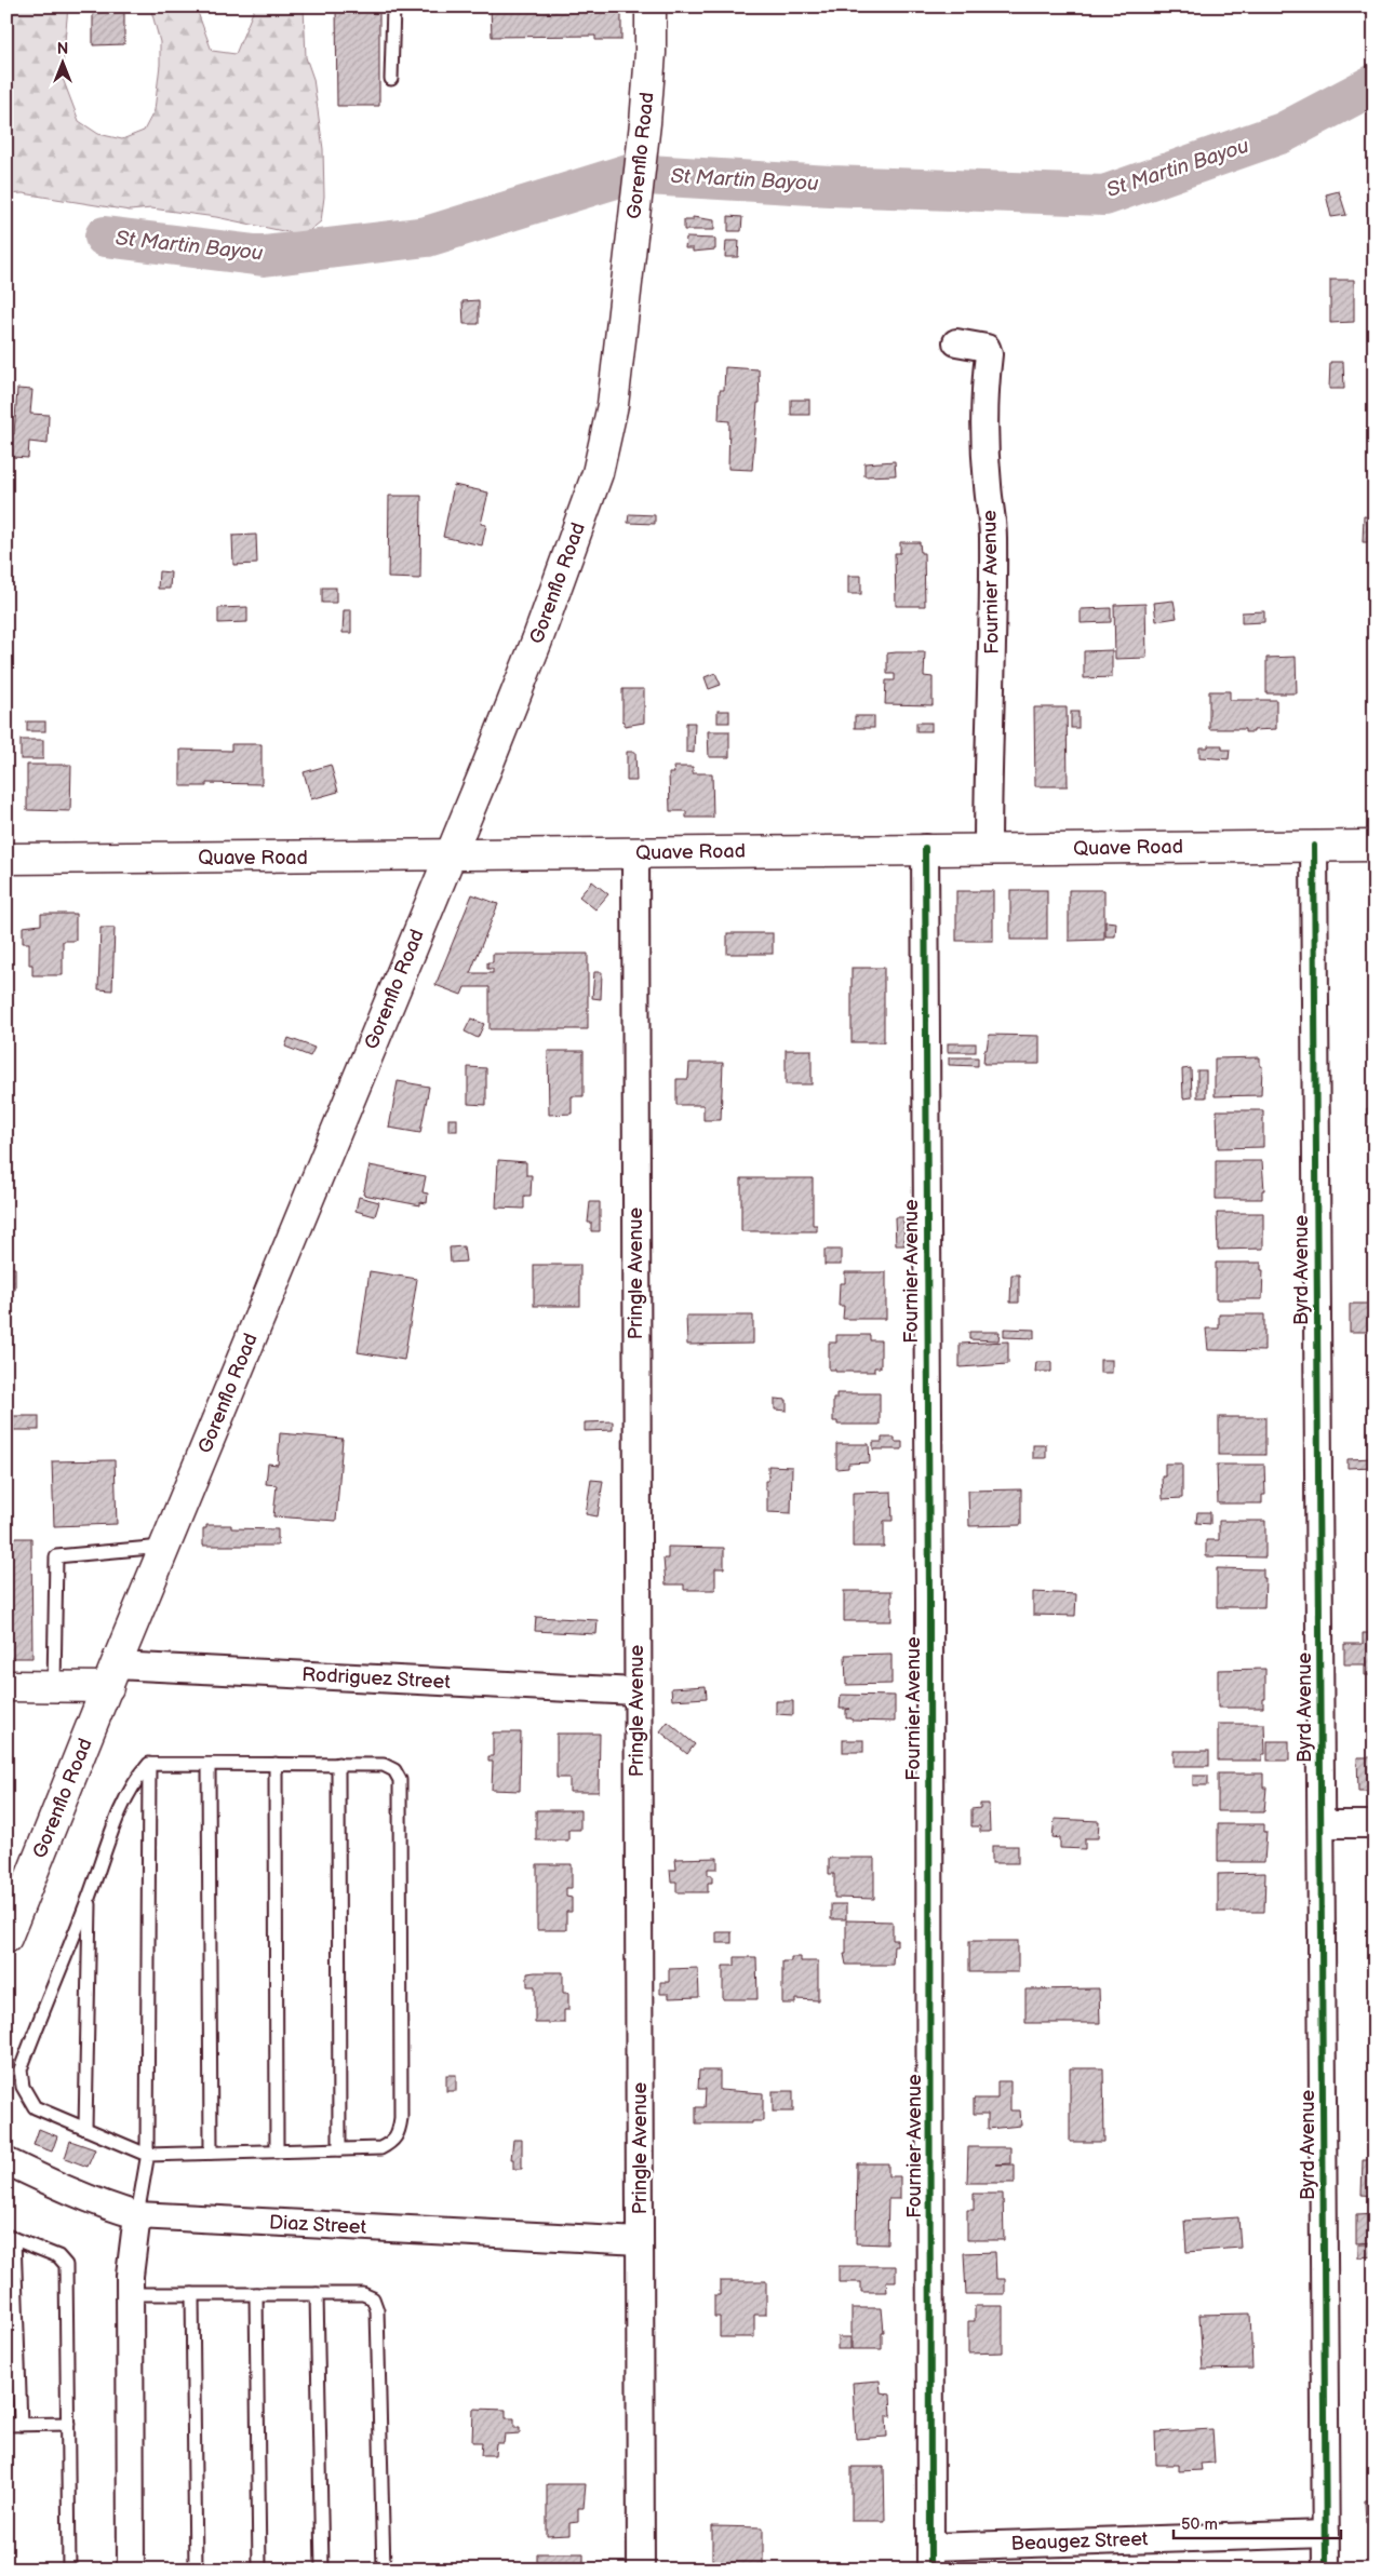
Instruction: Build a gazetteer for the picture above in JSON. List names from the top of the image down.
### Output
{
  "streets": {
    "main road": ["Gorenflo Road", "Quave Road", "Rodriguez Street"],
    "street": [
      "Fournier Avenue",
      "Byrd Avenue",
      "Pringle Avenue",
      "Diaz Street",
      "Beaugez Street"
    ]
  },
  "crossings": [
    ["Gorenflo Road", "Quave Road"],
    ["Gorenflo Road", "Rodriguez Street"],
    ["Fournier Avenue", "Quave Road"],
    ["Fournier Avenue", "Beaugez Street"],
    ["Quave Road", "Byrd Avenue"],
    ["Quave Road", "Pringle Avenue"],
    ["Byrd Avenue", "Beaugez Street"],
    ["Pringle Avenue", "Rodriguez Street"],
    ["Pringle Avenue", "Diaz Street"]
  ],
  "water": ["St Martin Bayou"],
  "scale_bar": "50 m",
  "north": "top"
}
